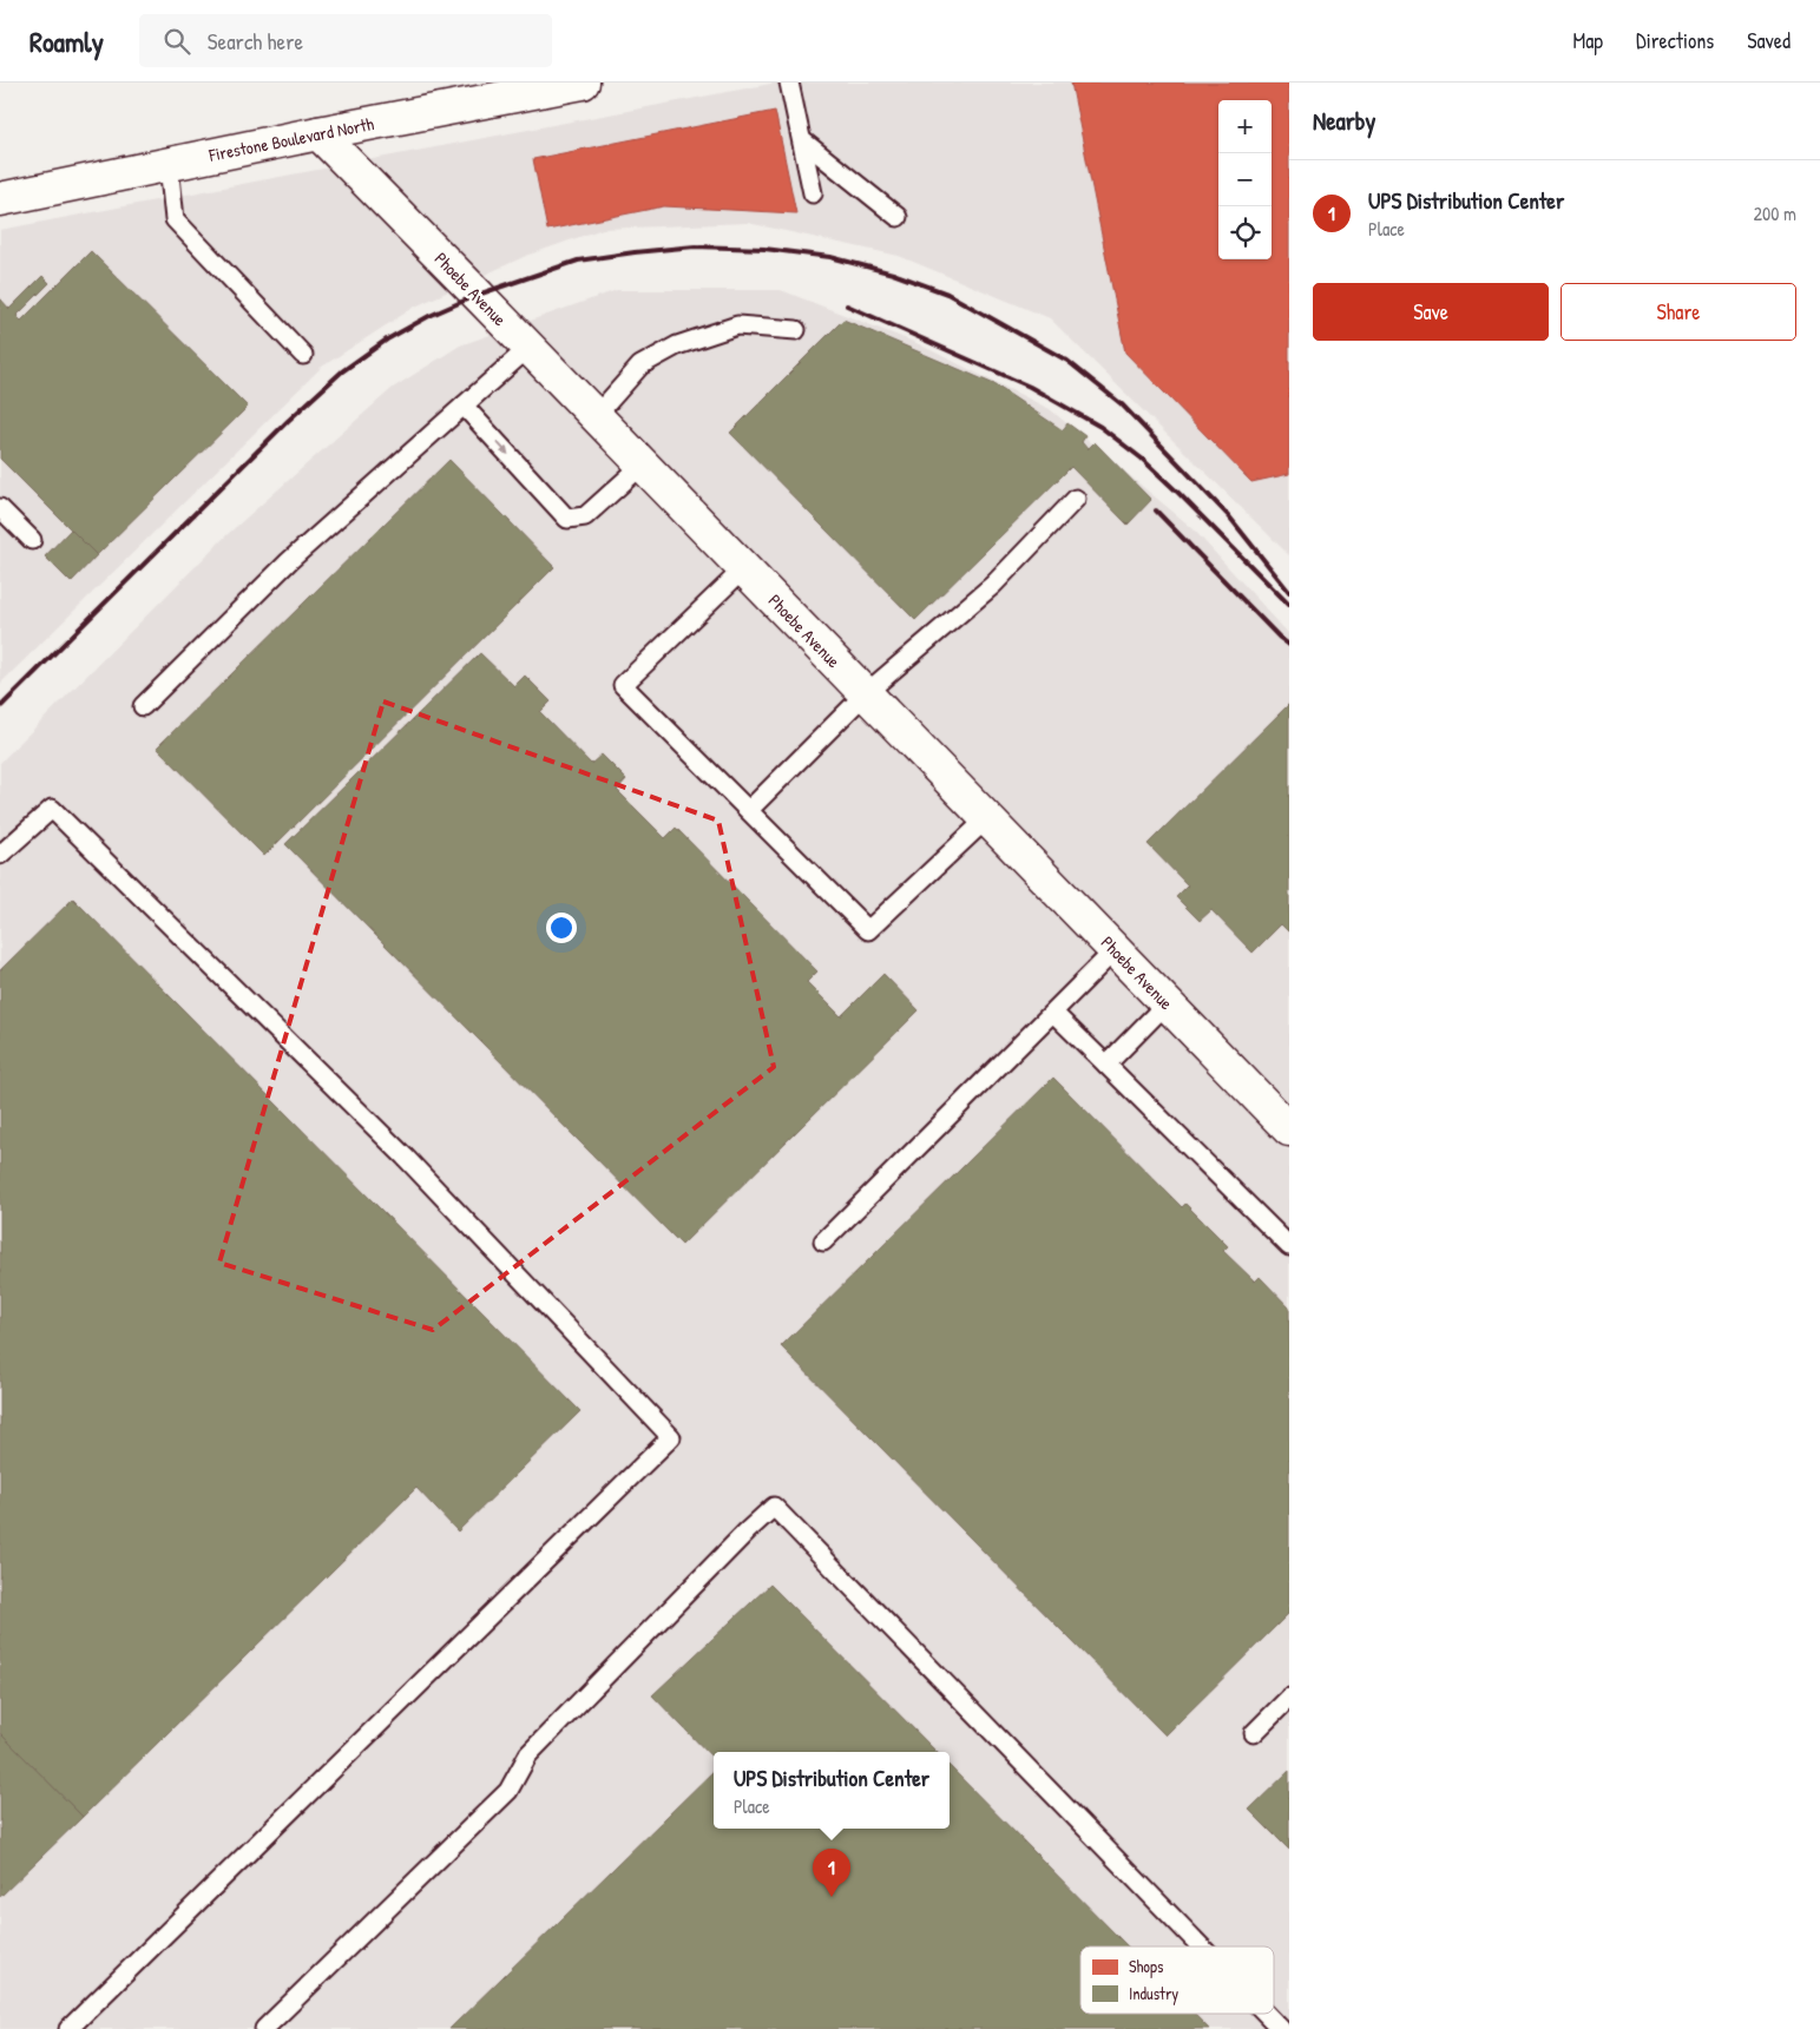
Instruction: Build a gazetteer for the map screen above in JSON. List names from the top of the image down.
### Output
{
  "streets": {
    "street": ["Firestone Boulevard North", "Phoebe Avenue"]
  },
  "crossings": [
    ["Firestone Boulevard North", "Phoebe Avenue"]
  ],
  "legend": ["Shops", "Industry"],
  "page": {
    "header": "Roamly",
    "search": "Search here",
    "nav": ["Map", "Directions", "Saved"],
    "heading": "Nearby",
    "map_buttons": ["+", "−"],
    "list": [
      {
        "mark": "1",
        "name": "UPS Distribution Center",
        "note": "Place",
        "value": "200 m"
      }
    ],
    "buttons": ["Save", "Share"],
    "popup": ["UPS Distribution Center", "Place"],
    "pins": "1"
  }
}
